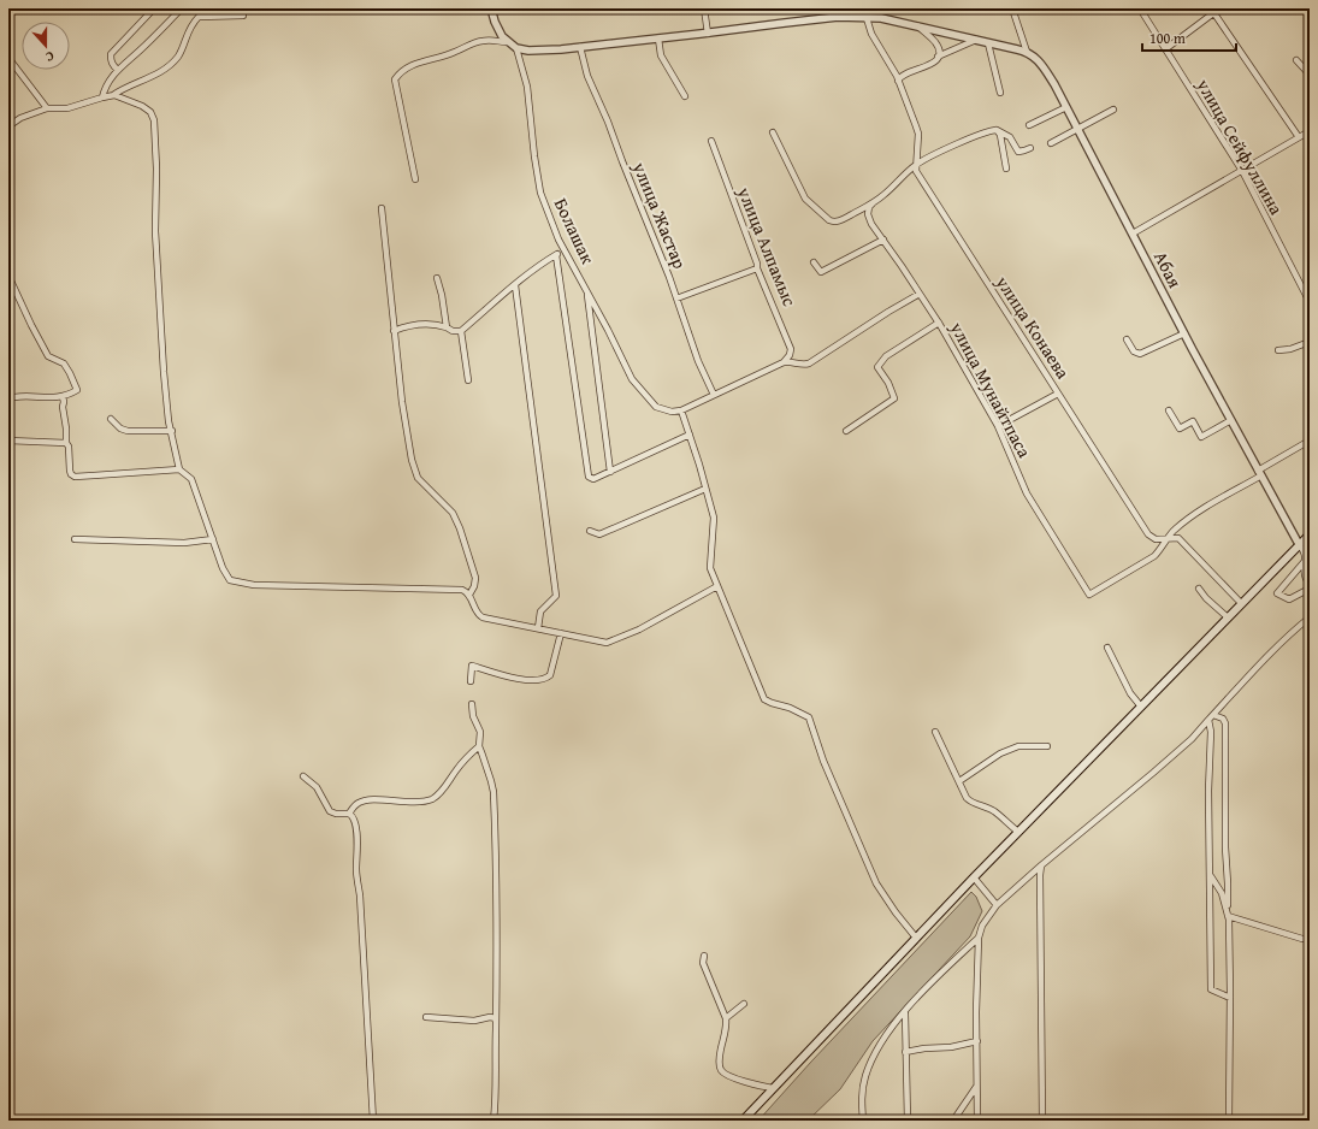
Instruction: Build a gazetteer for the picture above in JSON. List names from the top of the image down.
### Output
{
  "streets": {
    "street": [
      "улица Сейфуллина",
      "улица Жастар",
      "Болашак",
      "улица Алпамыс",
      "Абая",
      "улица Конаева",
      "улица Мунайтпаса"
    ]
  },
  "crossings": [
    ["улица Конаева", "улица Мунайтпаса"]
  ],
  "scale_bar": "100 m",
  "north": "bottom"
}
